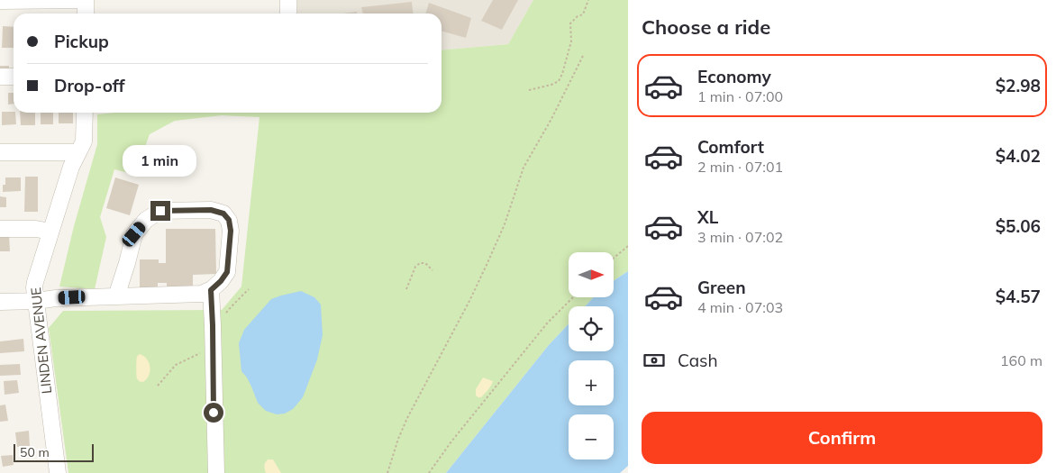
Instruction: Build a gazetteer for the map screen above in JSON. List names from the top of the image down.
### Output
{
  "streets": {
    "street": ["LINDEN AVENUE"]
  },
  "scale_bar": "50 m",
  "north": "right",
  "page": {
    "heading": "Choose a ride",
    "banner": ["Pickup", "Drop-off"],
    "list": [
      {
        "name": "Economy",
        "note": "1 min · 07:00",
        "value": "$2.98"
      },
      {
        "name": "Comfort",
        "note": "2 min · 07:01",
        "value": "$4.02"
      },
      {
        "name": "XL",
        "note": "3 min · 07:02",
        "value": "$5.06"
      },
      {
        "name": "Green",
        "note": "4 min · 07:03",
        "value": "$4.57"
      }
    ],
    "bubble": "1 min",
    "map_buttons": ["+", "−"],
    "pay": ["Cash", "160 m"],
    "buttons": "Confirm",
    "scale": "50 m"
  }
}
